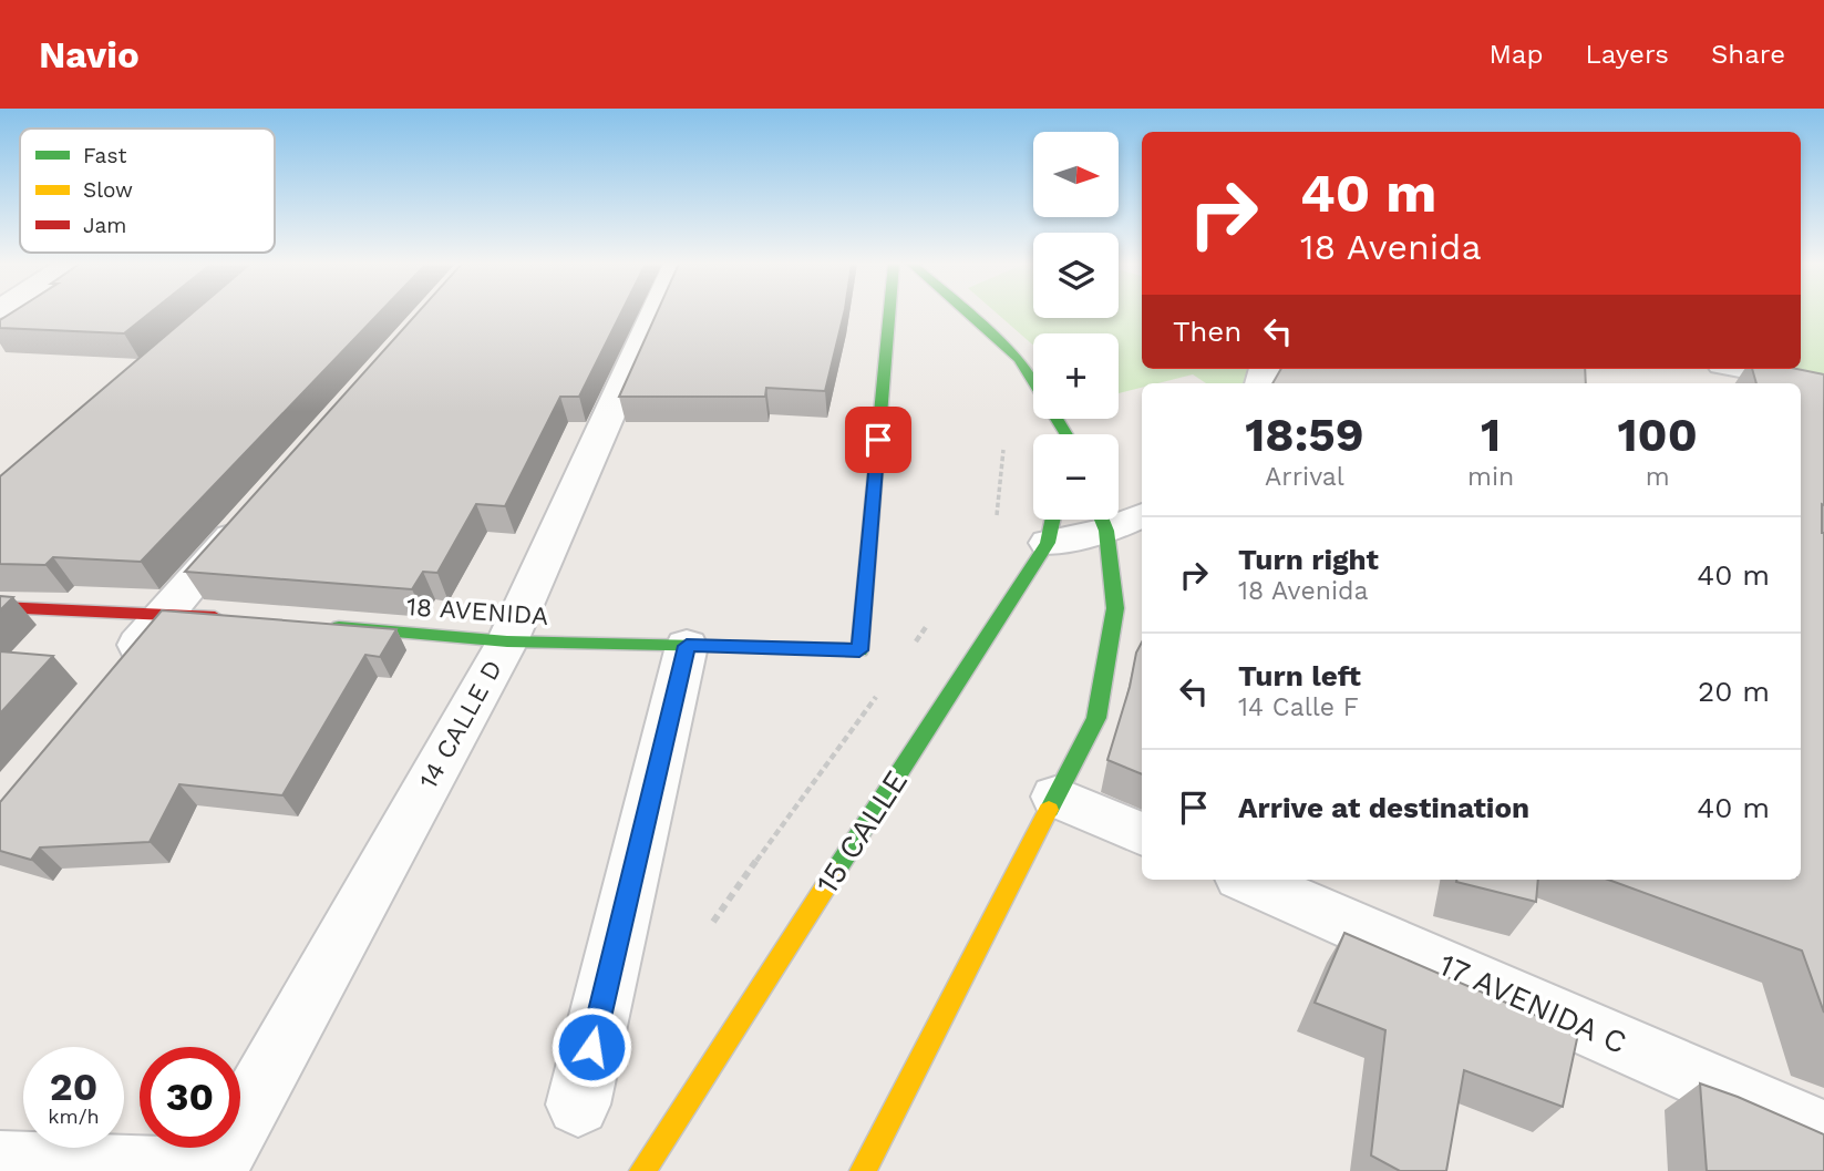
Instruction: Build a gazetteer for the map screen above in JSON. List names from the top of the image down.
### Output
{
  "streets": {
    "street": [
      "18 AVENIDA",
      "14 CALLE D",
      "15 CALLE",
      "17 AVENIDA C"
    ]
  },
  "crossings": [
    ["18 AVENIDA", "14 CALLE D"]
  ],
  "legend": ["Fast", "Slow", "Jam"],
  "north": "right",
  "page": {
    "header": "Navio",
    "nav": ["Map", "Layers", "Share"],
    "map_buttons": ["+", "−"],
    "turn": ["40 m", "18 Avenida"],
    "then": "Then",
    "eta": [
      "18:59",
      "Arrival",
      "1",
      "min",
      "100",
      "m"
    ],
    "list": [
      {
        "name": "Turn right",
        "note": "18 Avenida",
        "value": "40 m"
      },
      {
        "name": "Turn left",
        "note": "14 Calle F",
        "value": "20 m"
      },
      {
        "name": "Arrive at destination",
        "value": "40 m"
      }
    ],
    "speed": "20 km/h",
    "limit": "30"
  }
}
